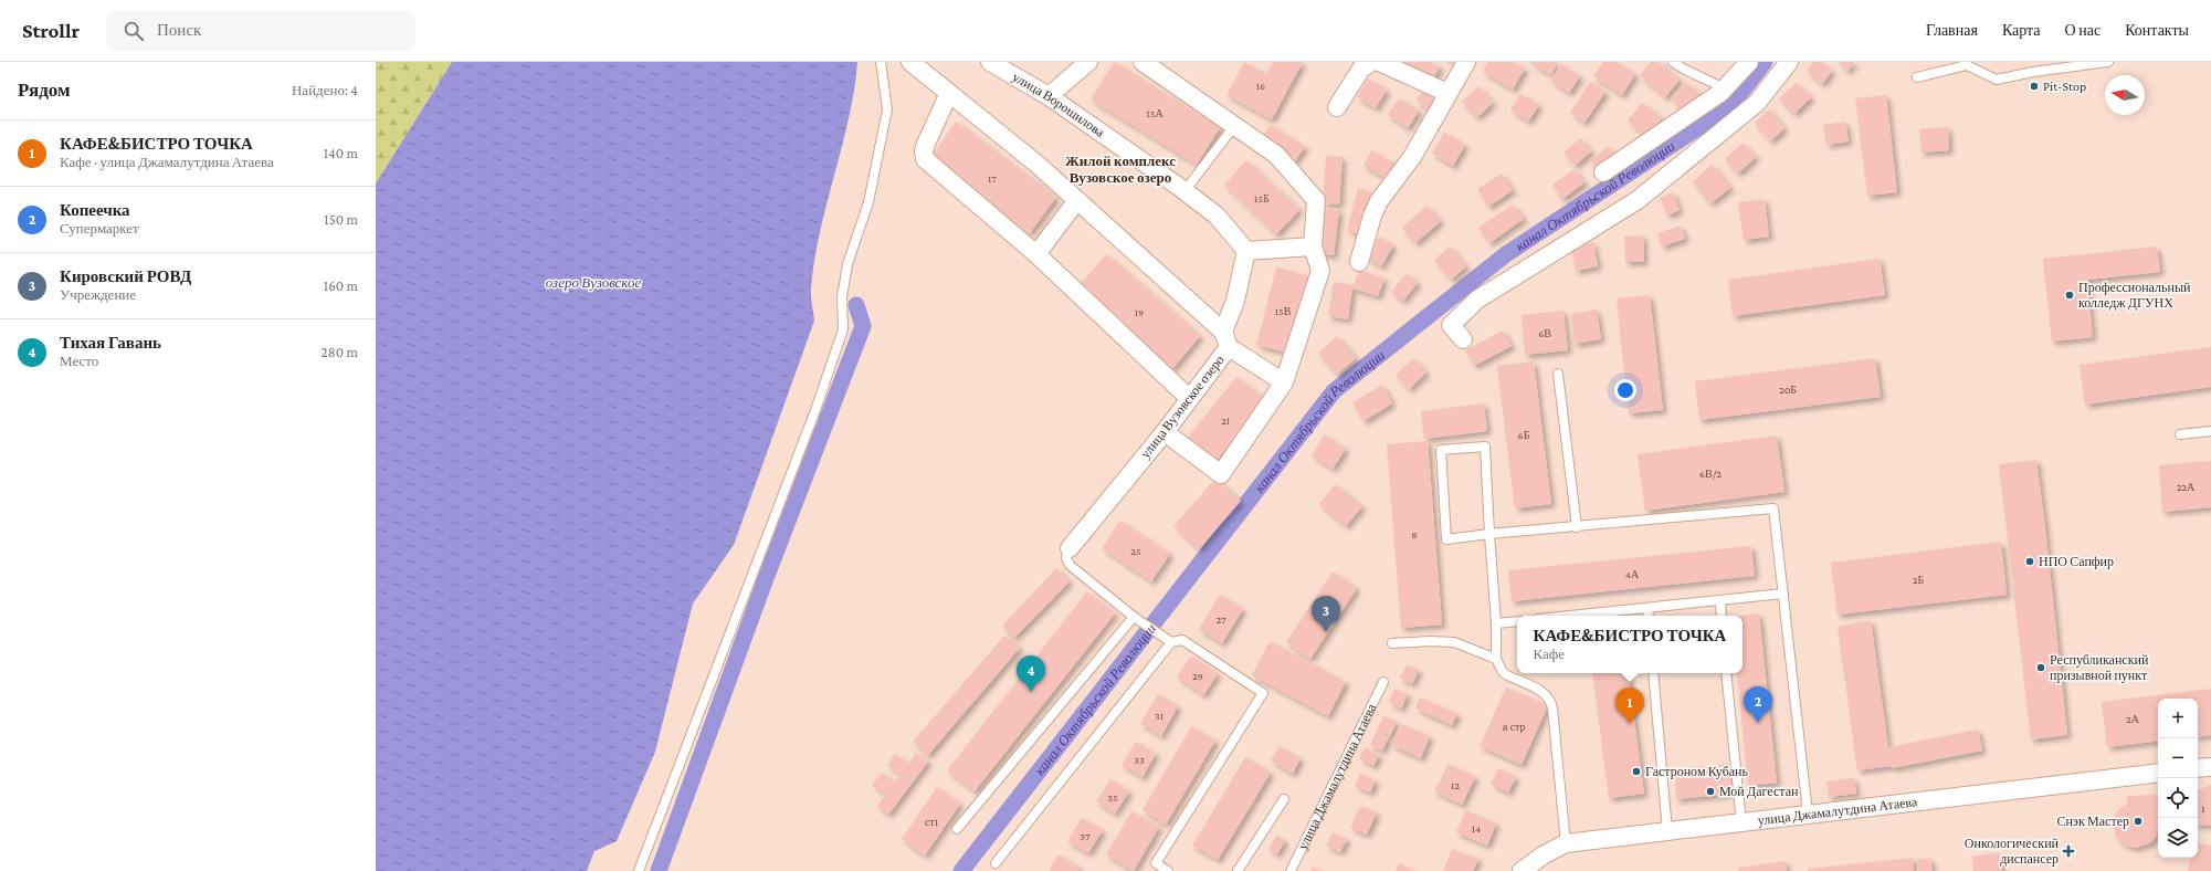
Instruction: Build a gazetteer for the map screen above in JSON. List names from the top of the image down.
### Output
{
  "streets": {
    "street": ["улица Ворошилова", "улица Вузовское озеро", "улица Джамалутдина Атаева"]
  },
  "crossings": [
    ["улица Ворошилова", "улица Вузовское озеро"]
  ],
  "districts": ["Жилой комплекс Вузовское озеро"],
  "water": ["канал Октябрьской Революции", "озеро Вузовское"],
  "places": {
    "other": [
      "Pit-Stop",
      "Профессиональный колледж ДГУНХ",
      "НПО Сапфир",
      "Республиканский призывной пункт",
      "Гастроном Кубань",
      "Мой Дагестан",
      "Снэк Мастер"
    ],
    "health": ["Онкологический диспансер"]
  },
  "house_numbers": [
    "16",
    "15А",
    "17",
    "15Б",
    "15В",
    "19",
    "6В",
    "20Б",
    "21",
    "6Б",
    "6В/2",
    "22А",
    "8",
    "25",
    "4А",
    "2Б",
    "27",
    "29",
    "31",
    "2А",
    "8 стр",
    "33",
    "12",
    "35",
    "1",
    "ст1",
    "14",
    "37"
  ],
  "north": "left",
  "page": {
    "header": "Strollr",
    "search": "Поиск",
    "nav": [
      "Главная",
      "Карта",
      "О нас",
      "Контакты"
    ],
    "heading": ["Рядом", "Найдено: 4"],
    "list": [
      {
        "mark": "1",
        "name": "КАФЕ&БИСТРО ТОЧКА",
        "note": "Кафе · улица Джамалутдина Атаева",
        "value": "140 m"
      },
      {
        "mark": "2",
        "name": "Копеечка",
        "note": "Супермаркет",
        "value": "150 m"
      },
      {
        "mark": "3",
        "name": "Кировский РОВД",
        "note": "Учреждение",
        "value": "160 m"
      },
      {
        "mark": "4",
        "name": "Тихая Гавань",
        "note": "Место",
        "value": "280 m"
      }
    ],
    "pins": [
      "3",
      "4",
      "2",
      "1"
    ],
    "popup": ["КАФЕ&БИСТРО ТОЧКА", "Кафе"],
    "map_buttons": ["+", "−"]
  }
}
